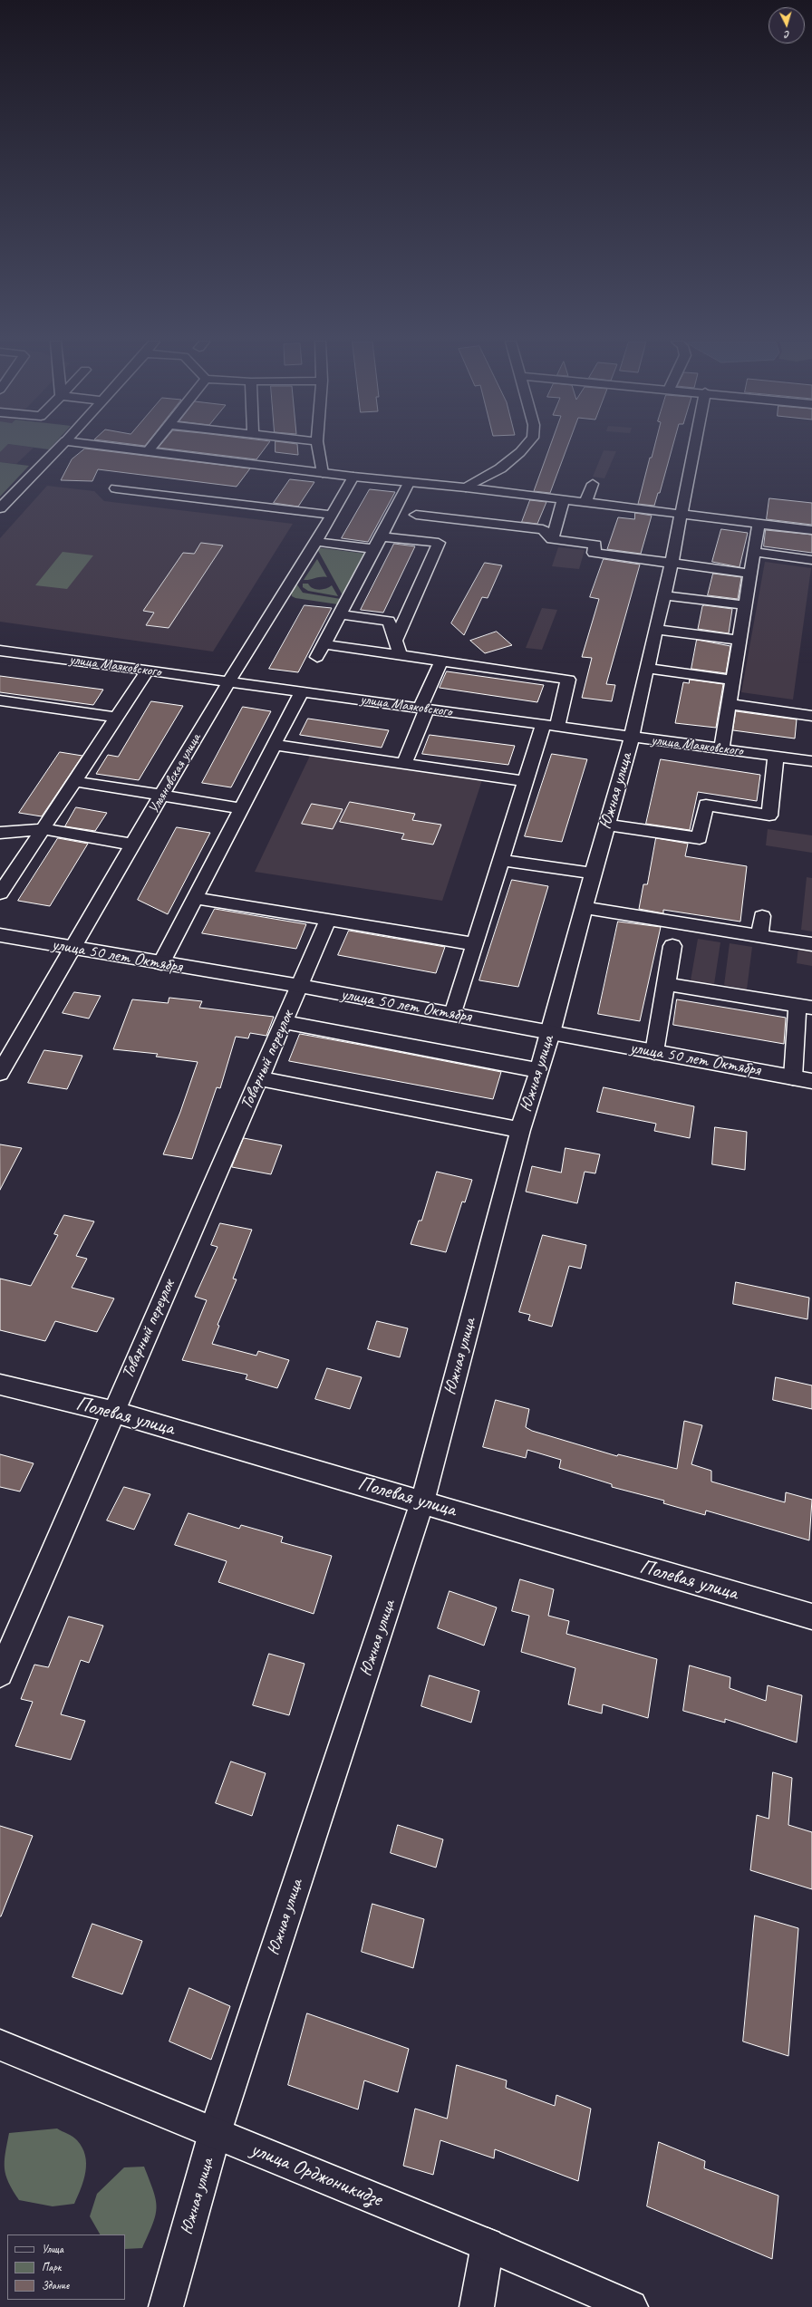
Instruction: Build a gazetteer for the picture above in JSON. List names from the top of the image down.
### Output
{
  "streets": {
    "street": [
      "улица Маяковского",
      "Ульяновская улица",
      "Южная улица",
      "улица 50 лет Октября",
      "Товарный переулок",
      "Полевая улица",
      "улица Орджоникидзе"
    ]
  },
  "crossings": [
    ["улица Маяковского", "Ульяновская улица"],
    ["улица Маяковского", "Южная улица"],
    ["Ульяновская улица", "улица 50 лет Октября"],
    ["Южная улица", "улица 50 лет Октября"],
    ["Южная улица", "Полевая улица"],
    ["Южная улица", "улица Орджоникидзе"],
    ["улица 50 лет Октября", "Товарный переулок"],
    ["Товарный переулок", "Полевая улица"]
  ],
  "legend": ["Улица", "Парк", "Здание"],
  "north": "bottom"
}
